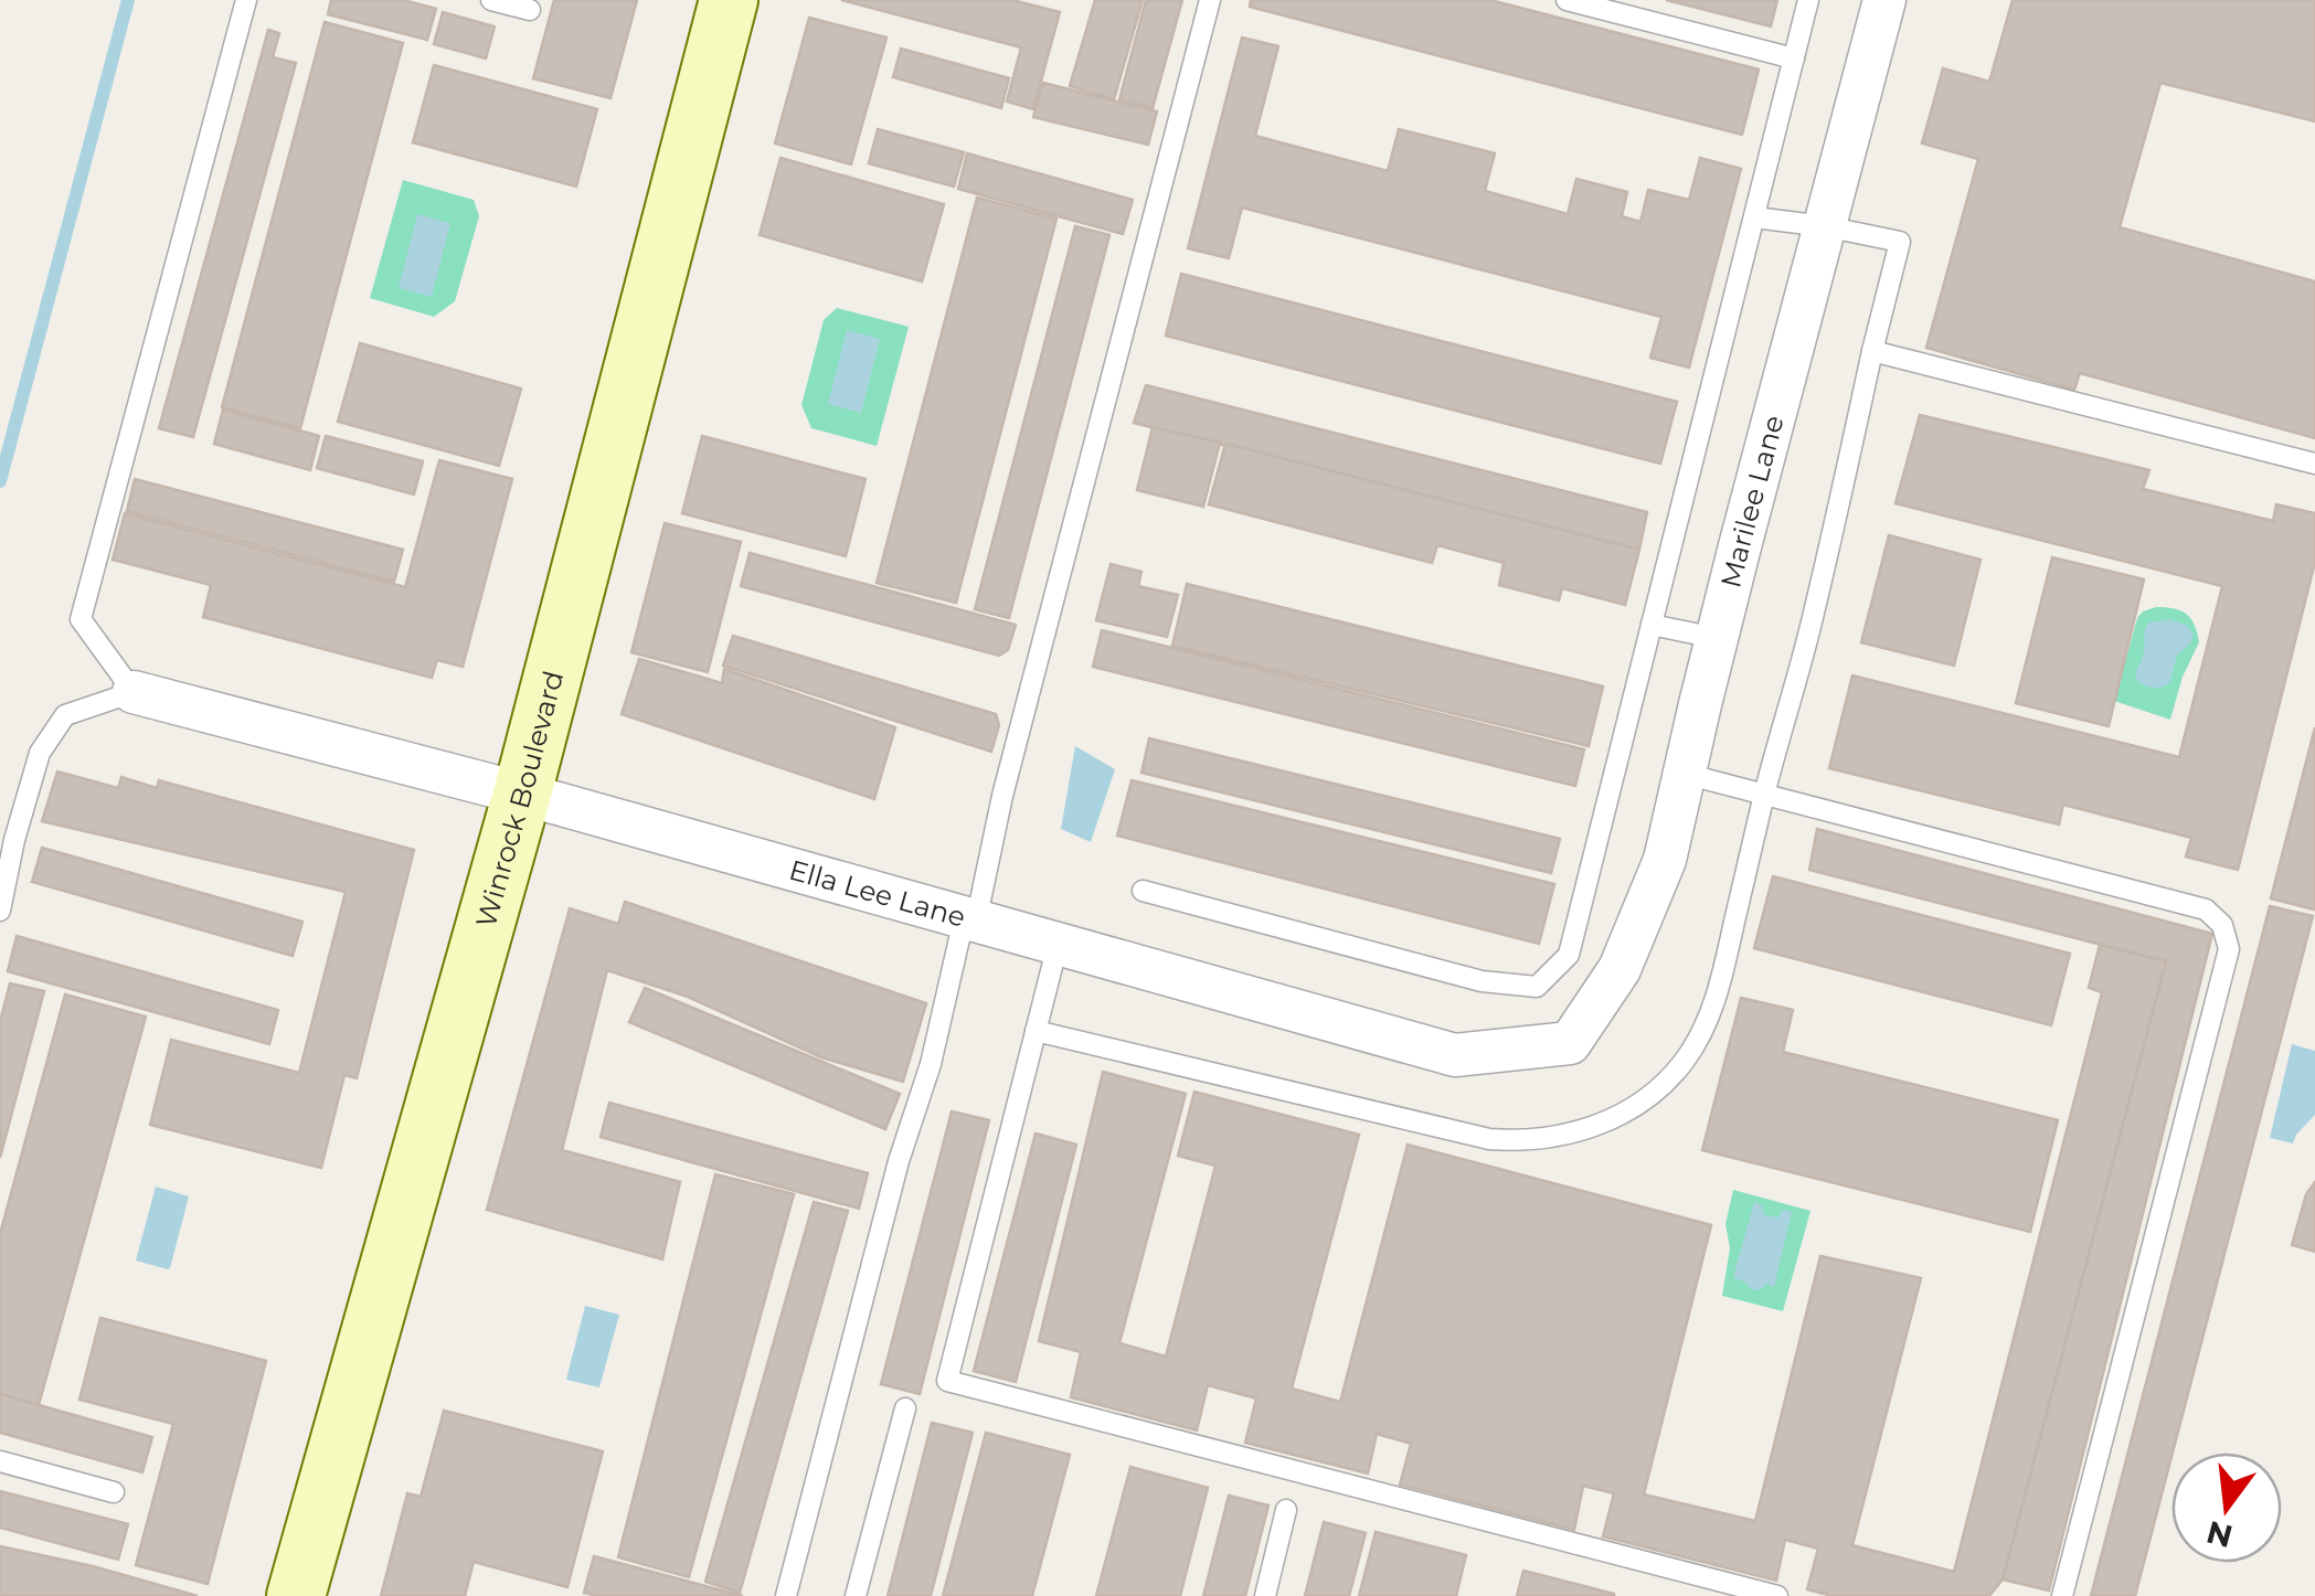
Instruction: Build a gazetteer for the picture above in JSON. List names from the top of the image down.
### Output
{
  "streets": {
    "street": ["Marilee Lane", "Winrock Boulevard", "Ella Lee Lane"]
  },
  "crossings": [
    ["Marilee Lane", "Ella Lee Lane"],
    ["Winrock Boulevard", "Ella Lee Lane"]
  ],
  "north": "bottom"
}
